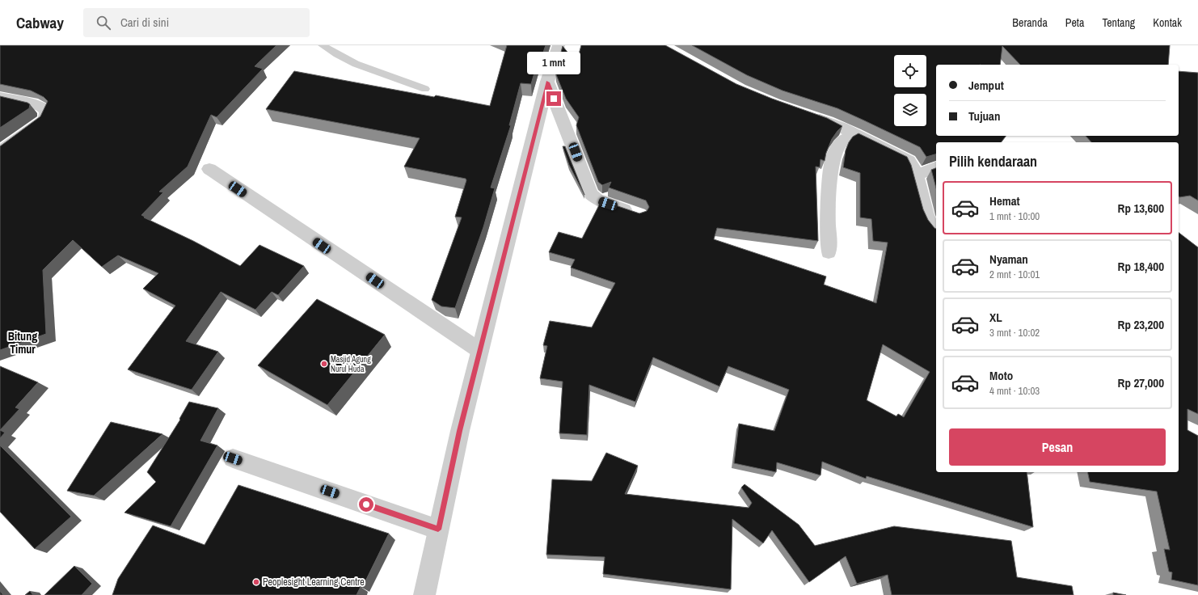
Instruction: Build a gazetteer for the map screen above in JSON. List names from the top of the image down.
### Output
{
  "districts": ["Bitung Timur"],
  "places": ["Masjid Agung Nurul Huda", "Peoplesight Learning Centre"],
  "page": {
    "header": "Cabway",
    "search": "Cari di sini",
    "nav": [
      "Beranda",
      "Peta",
      "Tentang",
      "Kontak"
    ],
    "bubble": "1 mnt",
    "banner": ["Jemput", "Tujuan"],
    "heading": "Pilih kendaraan",
    "list": [
      {
        "name": "Hemat",
        "note": "1 mnt · 10:00",
        "value": "Rp 13,600"
      },
      {
        "name": "Nyaman",
        "note": "2 mnt · 10:01",
        "value": "Rp 18,400"
      },
      {
        "name": "XL",
        "note": "3 mnt · 10:02",
        "value": "Rp 23,200"
      },
      {
        "name": "Moto",
        "note": "4 mnt · 10:03",
        "value": "Rp 27,000"
      }
    ],
    "buttons": "Pesan"
  }
}
